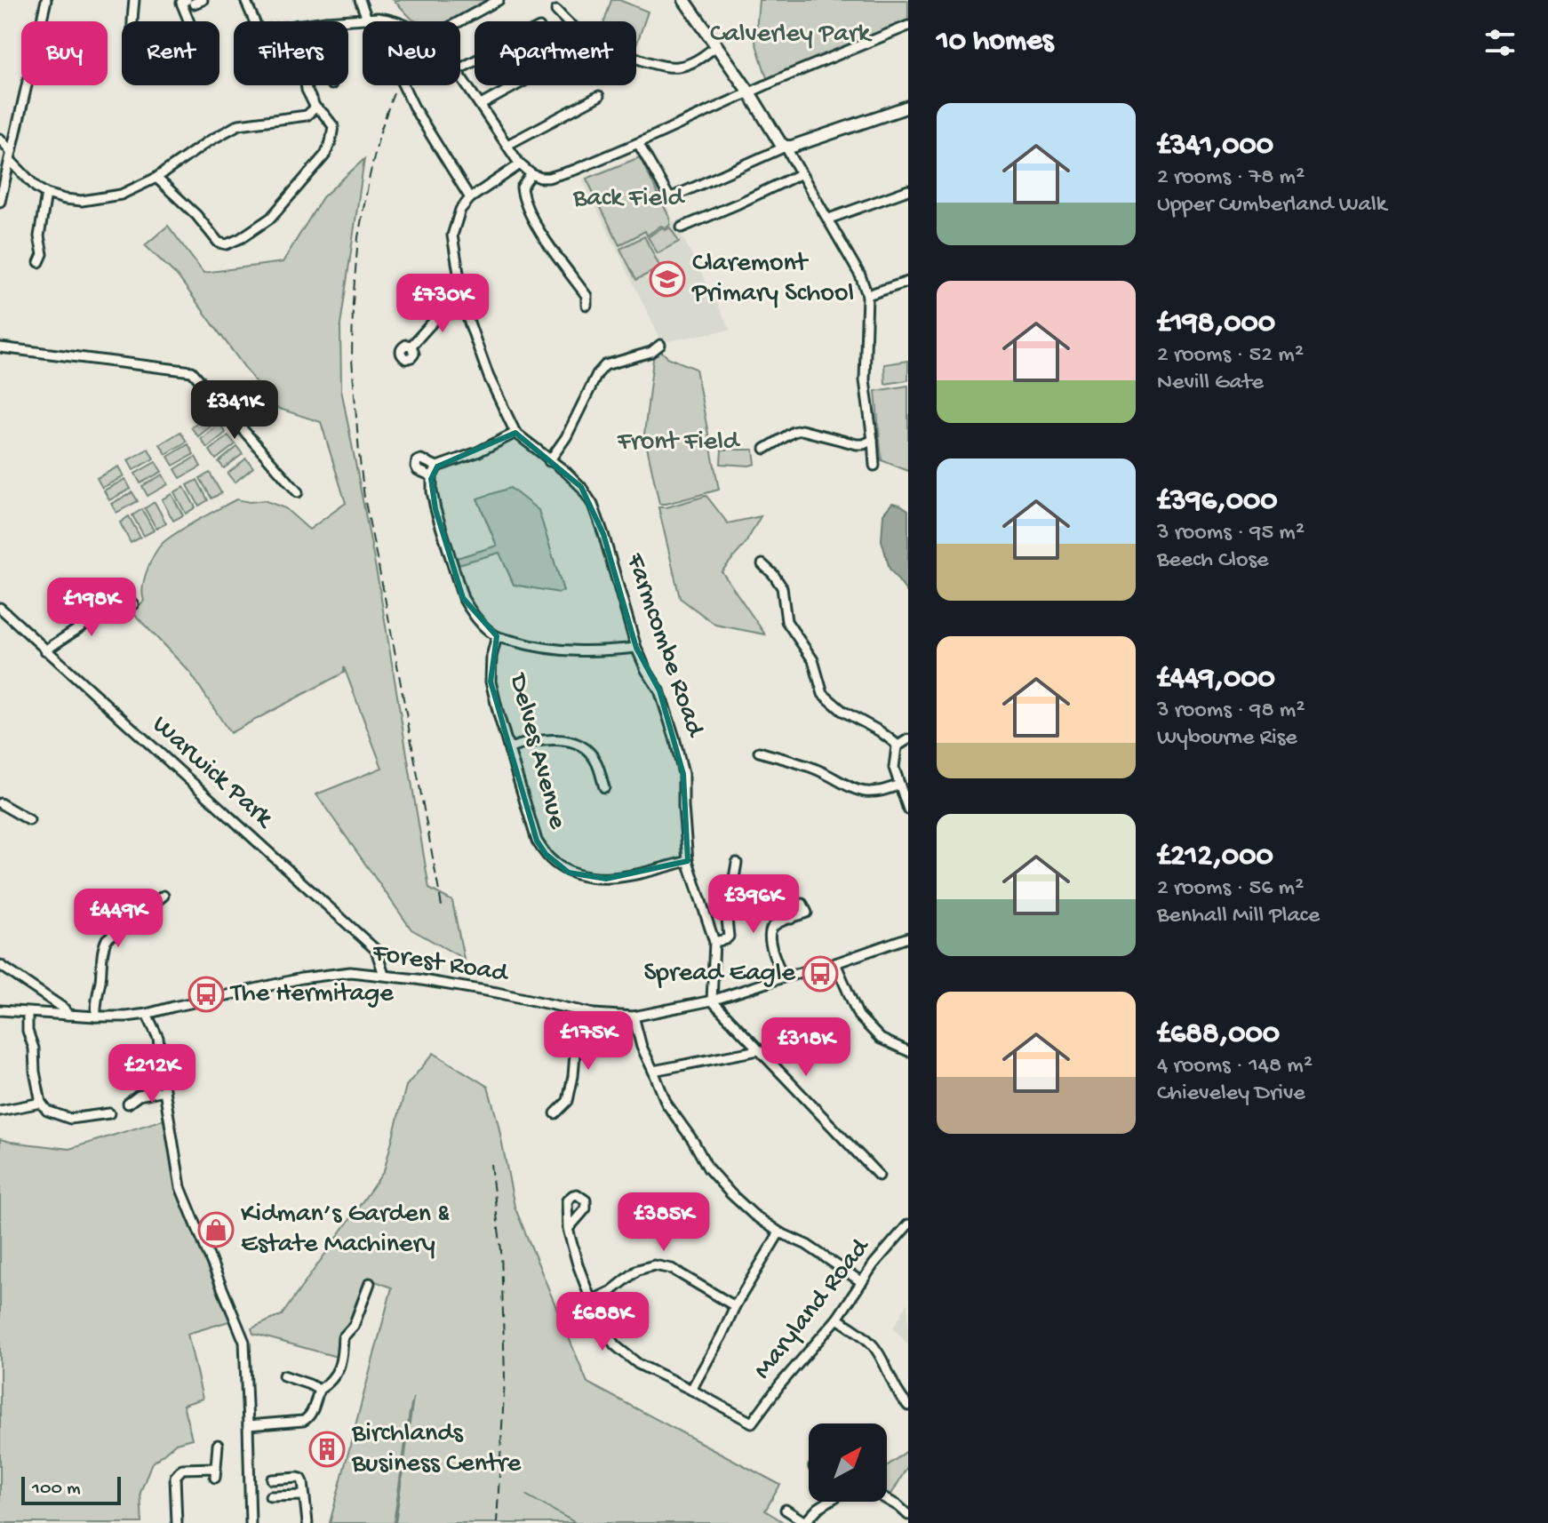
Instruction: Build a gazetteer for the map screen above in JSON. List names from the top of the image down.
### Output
{
  "streets": {
    "street": [
      "Farmcombe Road",
      "Delves Avenue",
      "Warwick Park",
      "Forest Road",
      "Maryland Road"
    ]
  },
  "crossings": [
    ["Farmcombe Road", "Delves Avenue"],
    ["Farmcombe Road", "Forest Road"],
    ["Warwick Park", "Forest Road"]
  ],
  "parks": ["Calverley Park", "Back Field", "Front Field"],
  "places": {
    "school or university": ["Claremont Primary School"],
    "bus stop": ["Spread Eagle", "The Hermitage"],
    "shop": ["Kidman’s Garden & Estate Machinery"],
    "building": ["Birchlands Business Centre"]
  },
  "scale_bar": "100 m",
  "north": "top right",
  "page": {
    "heading": "10 homes",
    "chip": [
      "Buy",
      "Rent",
      "Filters",
      "New",
      "Apartment"
    ],
    "list": [
      {
        "name": "£341,000",
        "note": "2 rooms · 78 m² · Upper Cumberland Walk"
      },
      {
        "name": "£198,000",
        "note": "2 rooms · 52 m² · Nevill Gate"
      },
      {
        "name": "£396,000",
        "note": "3 rooms · 95 m² · Beech Close"
      },
      {
        "name": "£449,000",
        "note": "3 rooms · 98 m² · Wybourne Rise"
      },
      {
        "name": "£212,000",
        "note": "2 rooms · 56 m² · Benhall Mill Place"
      },
      {
        "name": "£688,000",
        "note": "4 rooms · 148 m² · Chieveley Drive"
      }
    ],
    "price": [
      "£730K",
      "£341K",
      "£198K",
      "£396K",
      "£449K",
      "£175K",
      "£318K",
      "£212K",
      "£385K",
      "£688K"
    ],
    "scale": "100 m"
  }
}
